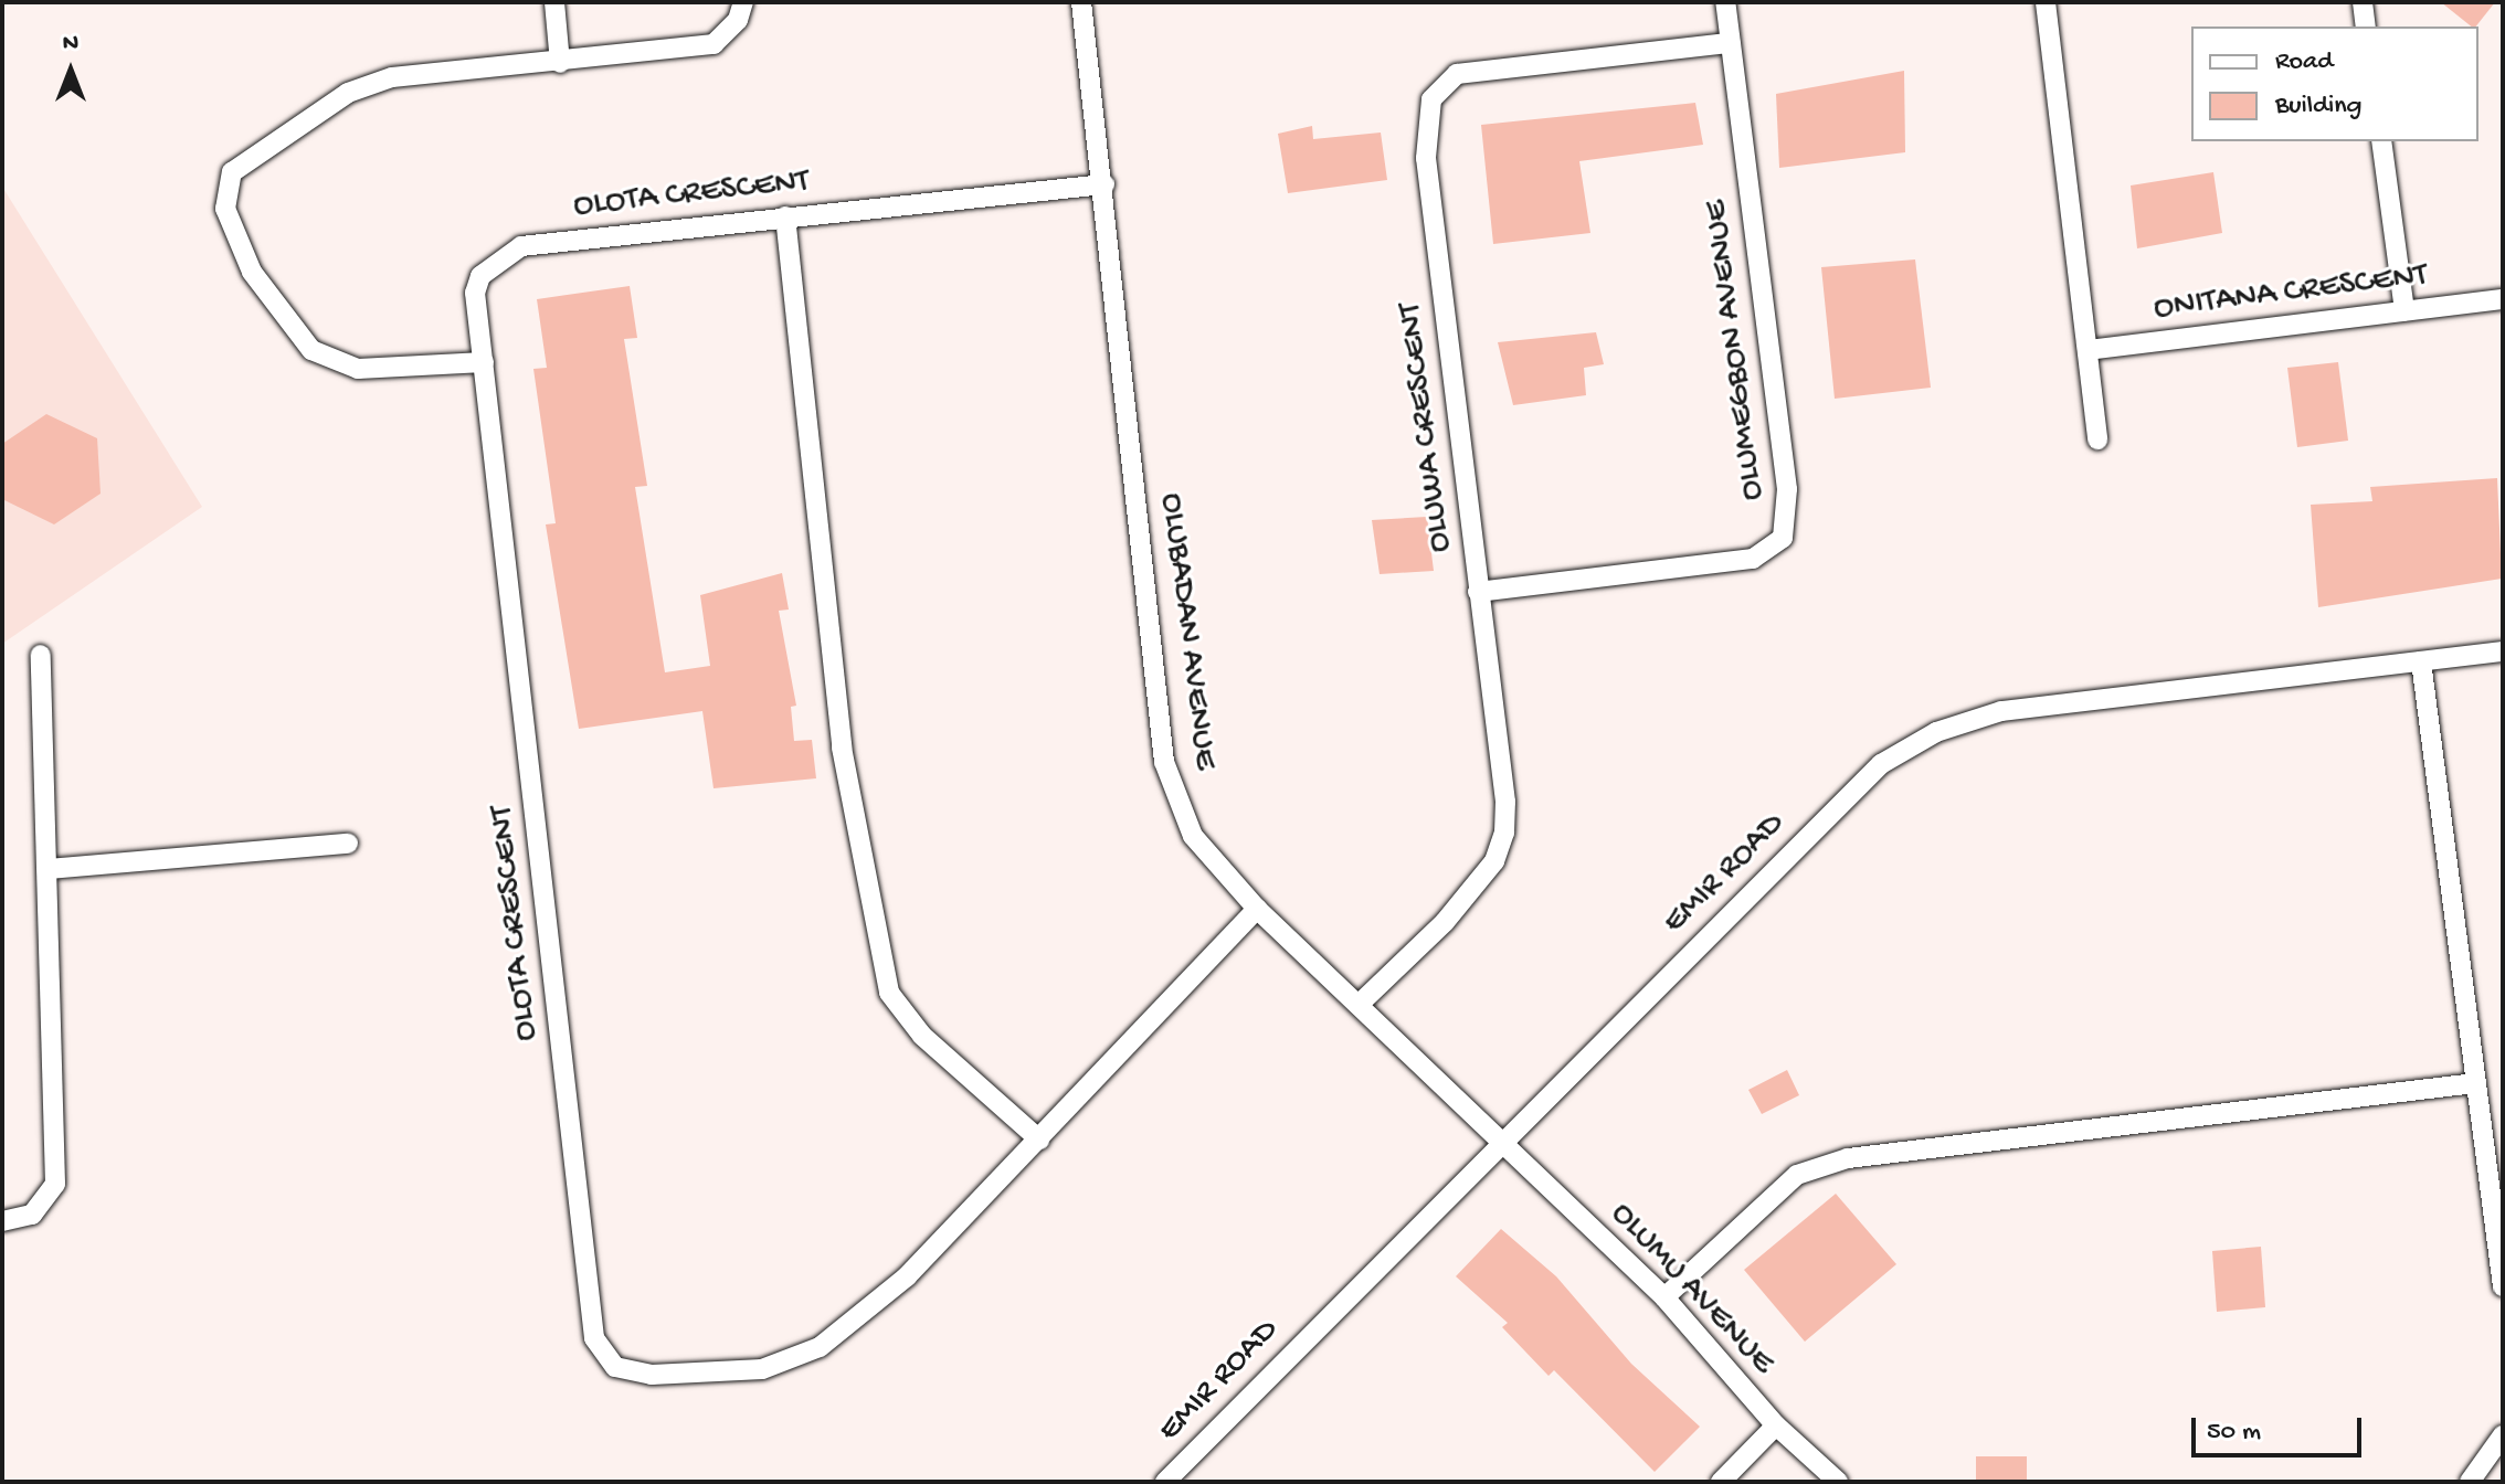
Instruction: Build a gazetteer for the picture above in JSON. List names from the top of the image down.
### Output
{
  "streets": {
    "street": [
      "OLOTA CRESCENT",
      "ONITANA CRESCENT",
      "OLUMEGBON AVENUE",
      "OLUWA CRESCENT",
      "OLUBADAN AVENUE",
      "EMIR ROAD",
      "OLUMU AVENUE"
    ]
  },
  "crossings": [
    ["OLOTA CRESCENT", "OLUBADAN AVENUE"],
    ["OLUMEGBON AVENUE", "OLUWA CRESCENT"],
    ["OLUWA CRESCENT", "OLUBADAN AVENUE"],
    ["OLUBADAN AVENUE", "EMIR ROAD"],
    ["OLUBADAN AVENUE", "OLUMU AVENUE"],
    ["EMIR ROAD", "OLUMU AVENUE"]
  ],
  "legend": ["Road", "Building"],
  "scale_bar": "50 m",
  "north": "top"
}
